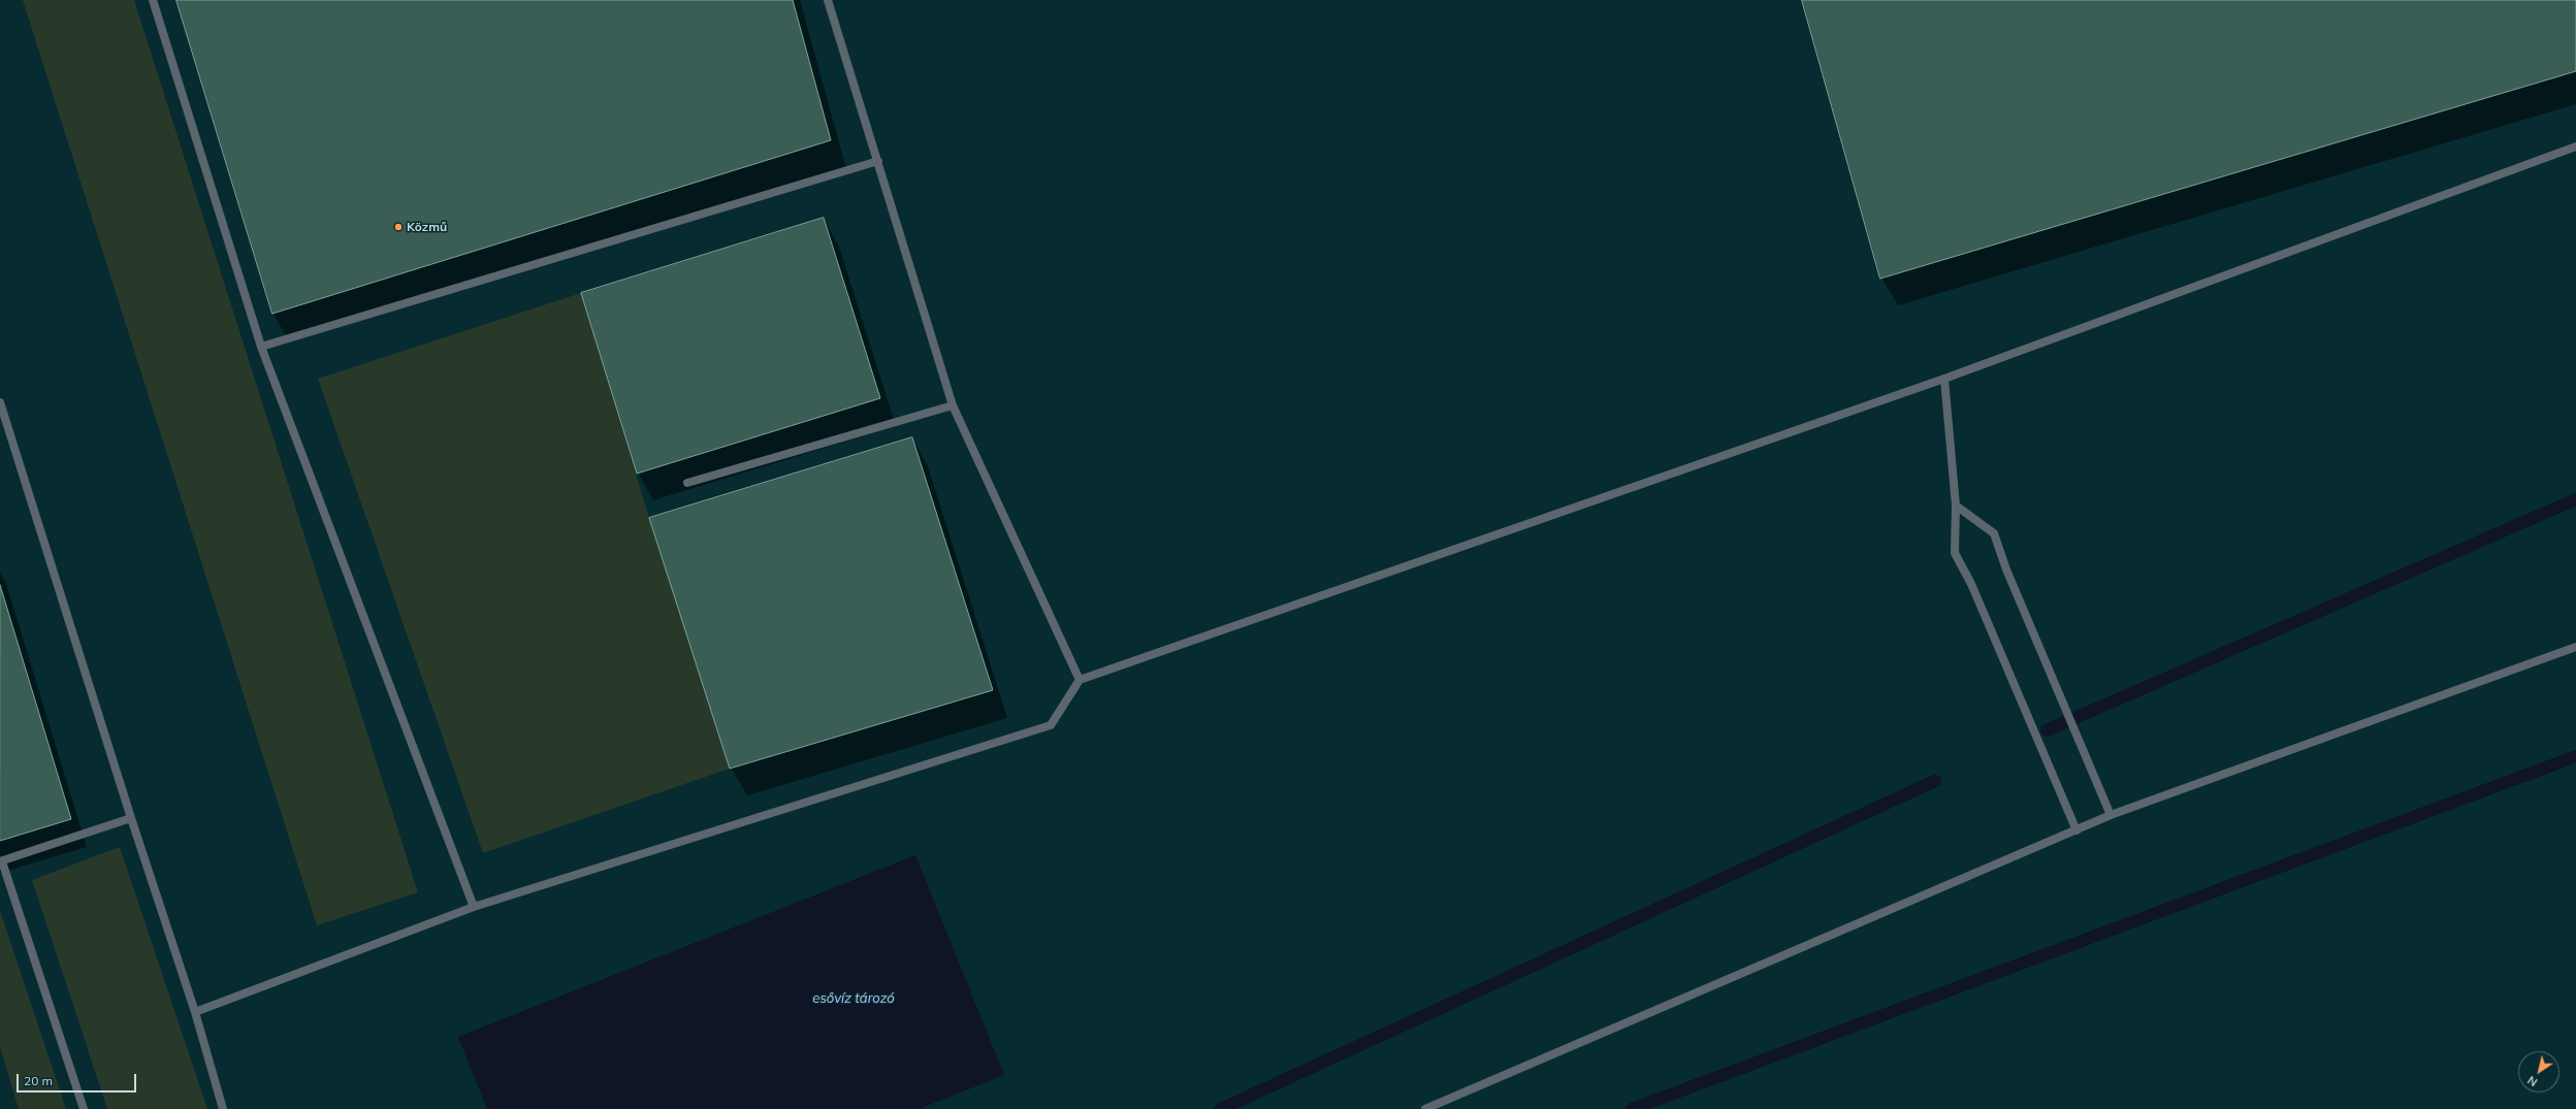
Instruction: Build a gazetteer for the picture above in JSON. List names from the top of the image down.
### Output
{
  "water": ["esővíz tározó"],
  "places": ["Közmű"],
  "scale_bar": "20 m",
  "north": "bottom left"
}
